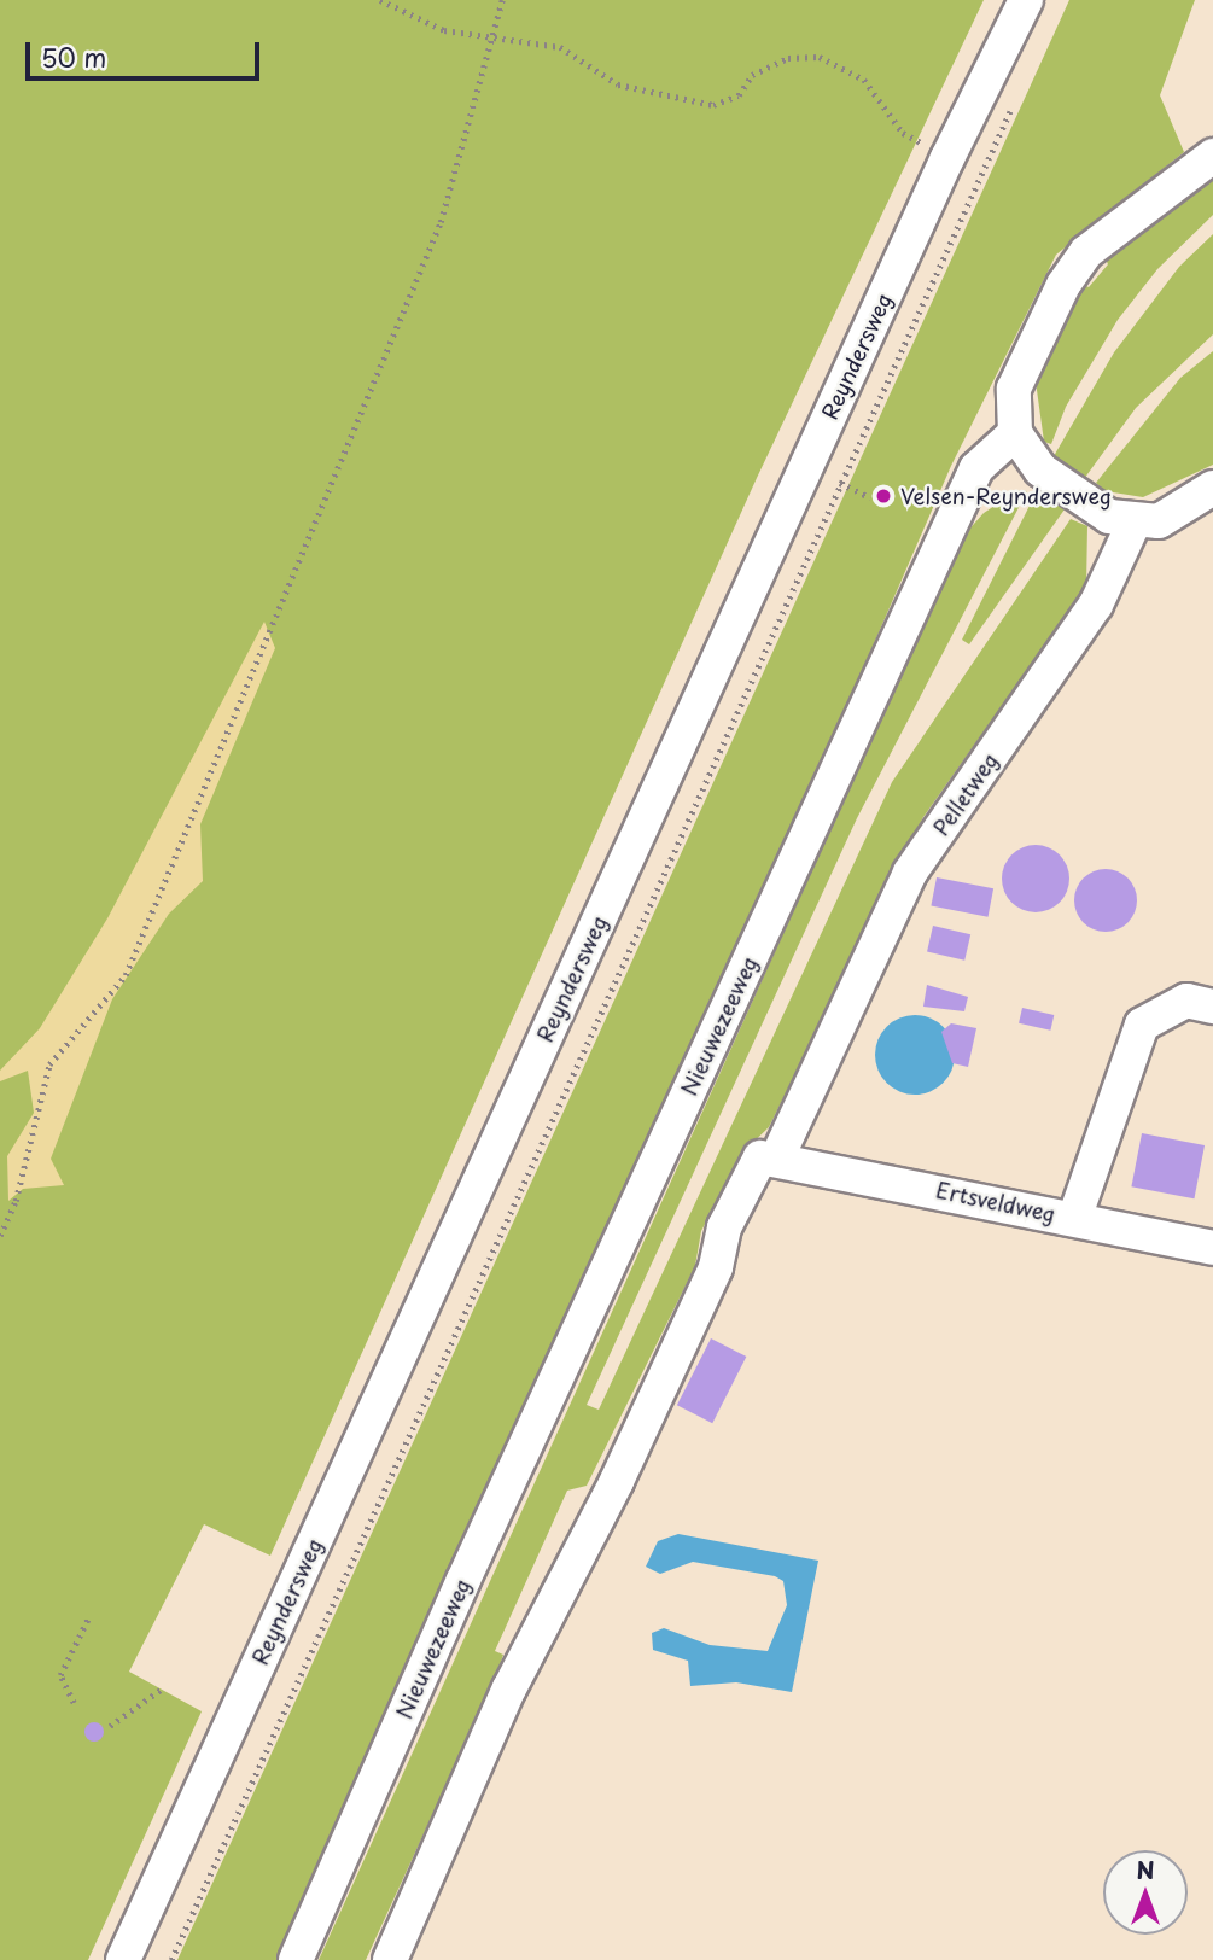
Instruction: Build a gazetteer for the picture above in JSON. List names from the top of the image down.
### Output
{
  "streets": {
    "street": [
      "Reyndersweg",
      "Pelletweg",
      "Nieuwezeeweg",
      "Ertsveldweg"
    ]
  },
  "crossings": [
    ["Pelletweg", "Ertsveldweg"]
  ],
  "places": ["Velsen-Reyndersweg"],
  "scale_bar": "50 m",
  "north": "top"
}
